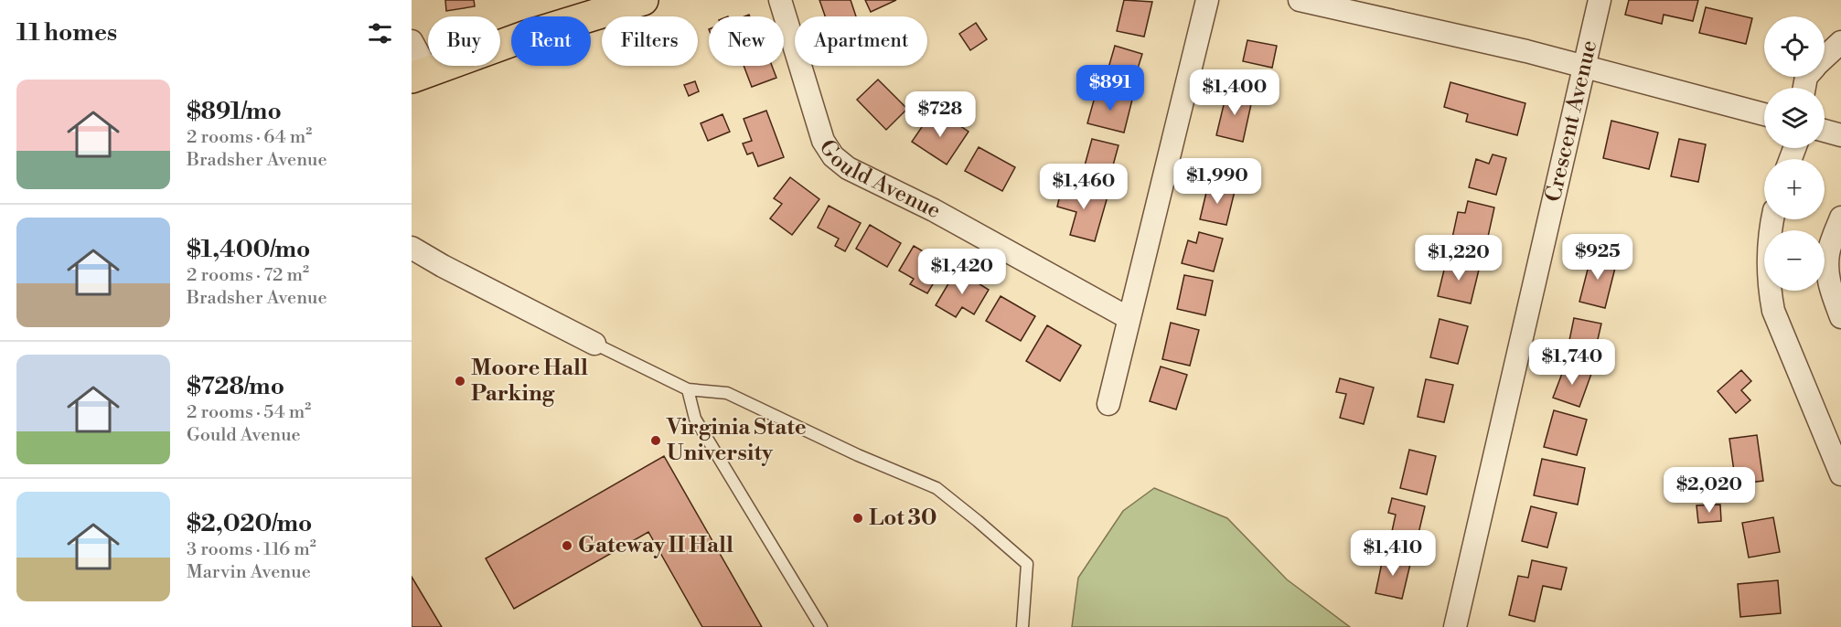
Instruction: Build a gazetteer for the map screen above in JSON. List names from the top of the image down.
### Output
{
  "streets": {
    "street": ["Crescent Avenue", "Gould Avenue"]
  },
  "places": [
    "Moore Hall Parking",
    "Virginia State University",
    "Lot 30",
    "Gateway II Hall"
  ],
  "page": {
    "heading": "11 homes",
    "map_buttons": ["+", "−"],
    "chip": [
      "Buy",
      "Rent",
      "Filters",
      "New",
      "Apartment"
    ],
    "price": [
      "$891",
      "$1,400",
      "$728",
      "$1,990",
      "$1,460",
      "$925",
      "$1,220",
      "$1,420",
      "$1,740",
      "$2,020",
      "$1,410"
    ],
    "list": [
      {
        "name": "$891/mo",
        "note": "2 rooms · 64 m² · Bradsher Avenue"
      },
      {
        "name": "$1,400/mo",
        "note": "2 rooms · 72 m² · Bradsher Avenue"
      },
      {
        "name": "$728/mo",
        "note": "2 rooms · 54 m² · Gould Avenue"
      },
      {
        "name": "$2,020/mo",
        "note": "3 rooms · 116 m² · Marvin Avenue"
      }
    ]
  }
}
